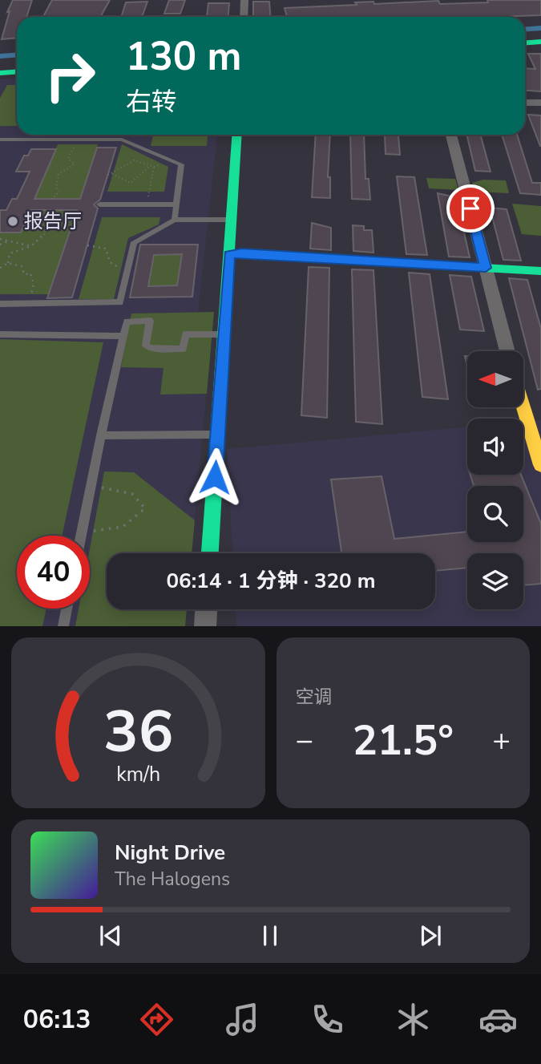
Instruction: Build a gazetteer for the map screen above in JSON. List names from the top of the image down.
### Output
{
  "places": ["报告厅"],
  "north": "left",
  "page": {
    "turn": ["130 m", "右转"],
    "limit": "40",
    "trip": "06:14 · 1 分钟 · 320 m",
    "tile": "空调",
    "heat": ["−", "21.5°", "+"],
    "song": ["Night Drive", "The Halogens"],
    "tabs": "06:13",
    "gauge": ["36", "km/h"]
  }
}
